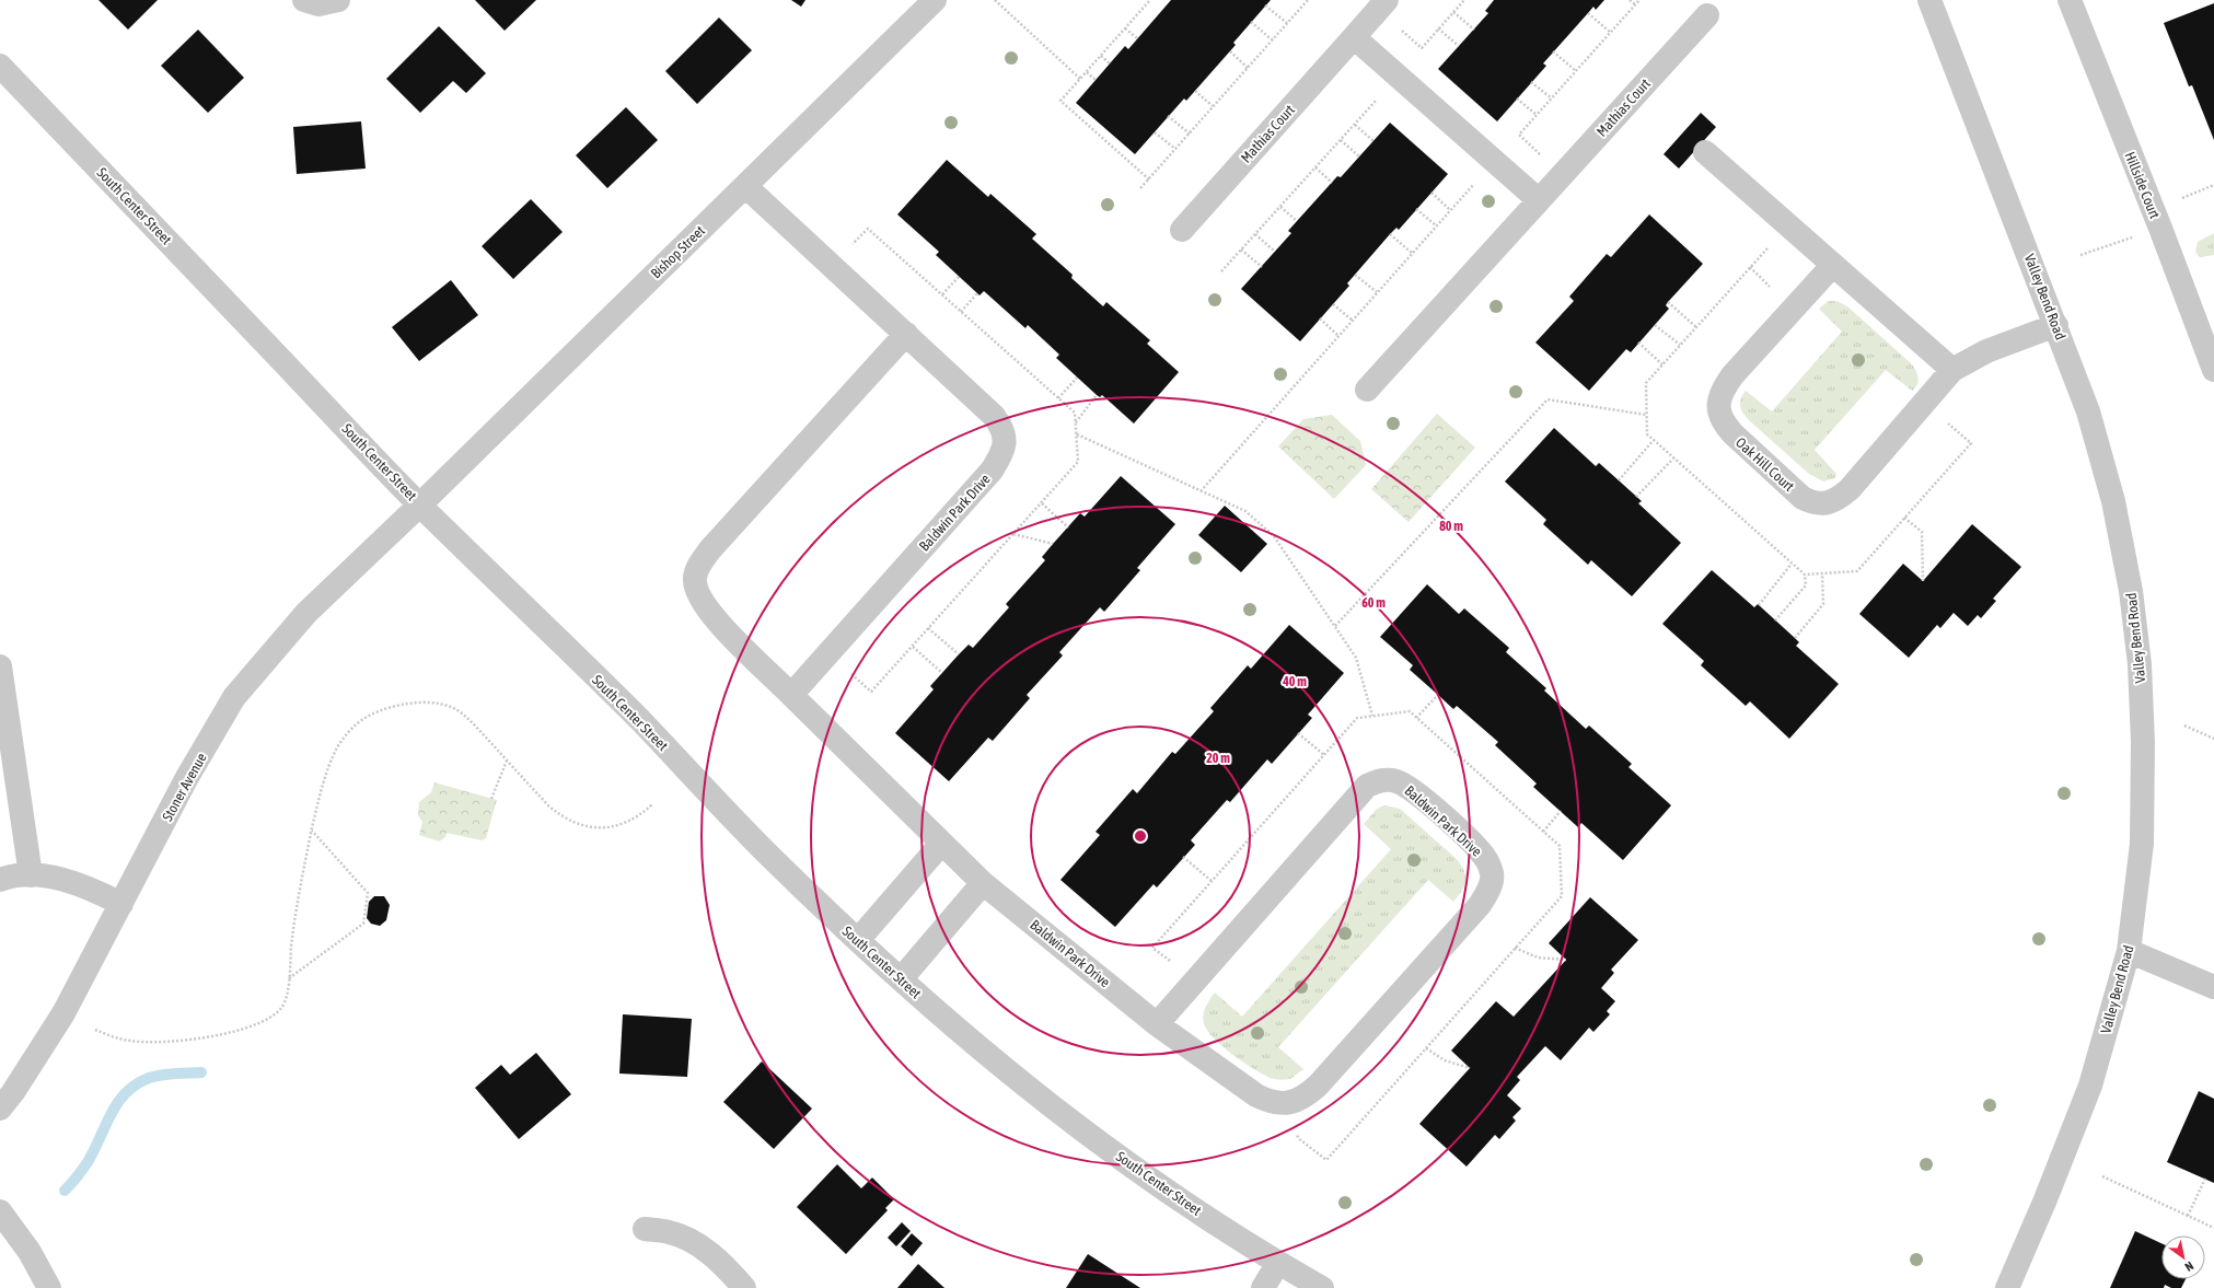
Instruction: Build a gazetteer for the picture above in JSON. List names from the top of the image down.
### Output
{
  "streets": {
    "street": [
      "Mathias Court",
      "Hillside Court",
      "South Center Street",
      "Bishop Street",
      "Valley Bend Road",
      "Oak Hill Court",
      "Baldwin Park Drive",
      "Stoner Avenue"
    ]
  },
  "crossings": [
    ["South Center Street", "Bishop Street"],
    ["South Center Street", "Stoner Avenue"],
    ["Bishop Street", "Baldwin Park Drive"],
    ["Bishop Street", "Stoner Avenue"],
    ["Valley Bend Road", "Oak Hill Court"]
  ],
  "north": "bottom right",
  "rings": [
    "80 m",
    "60 m",
    "40 m",
    "20 m"
  ]
}
